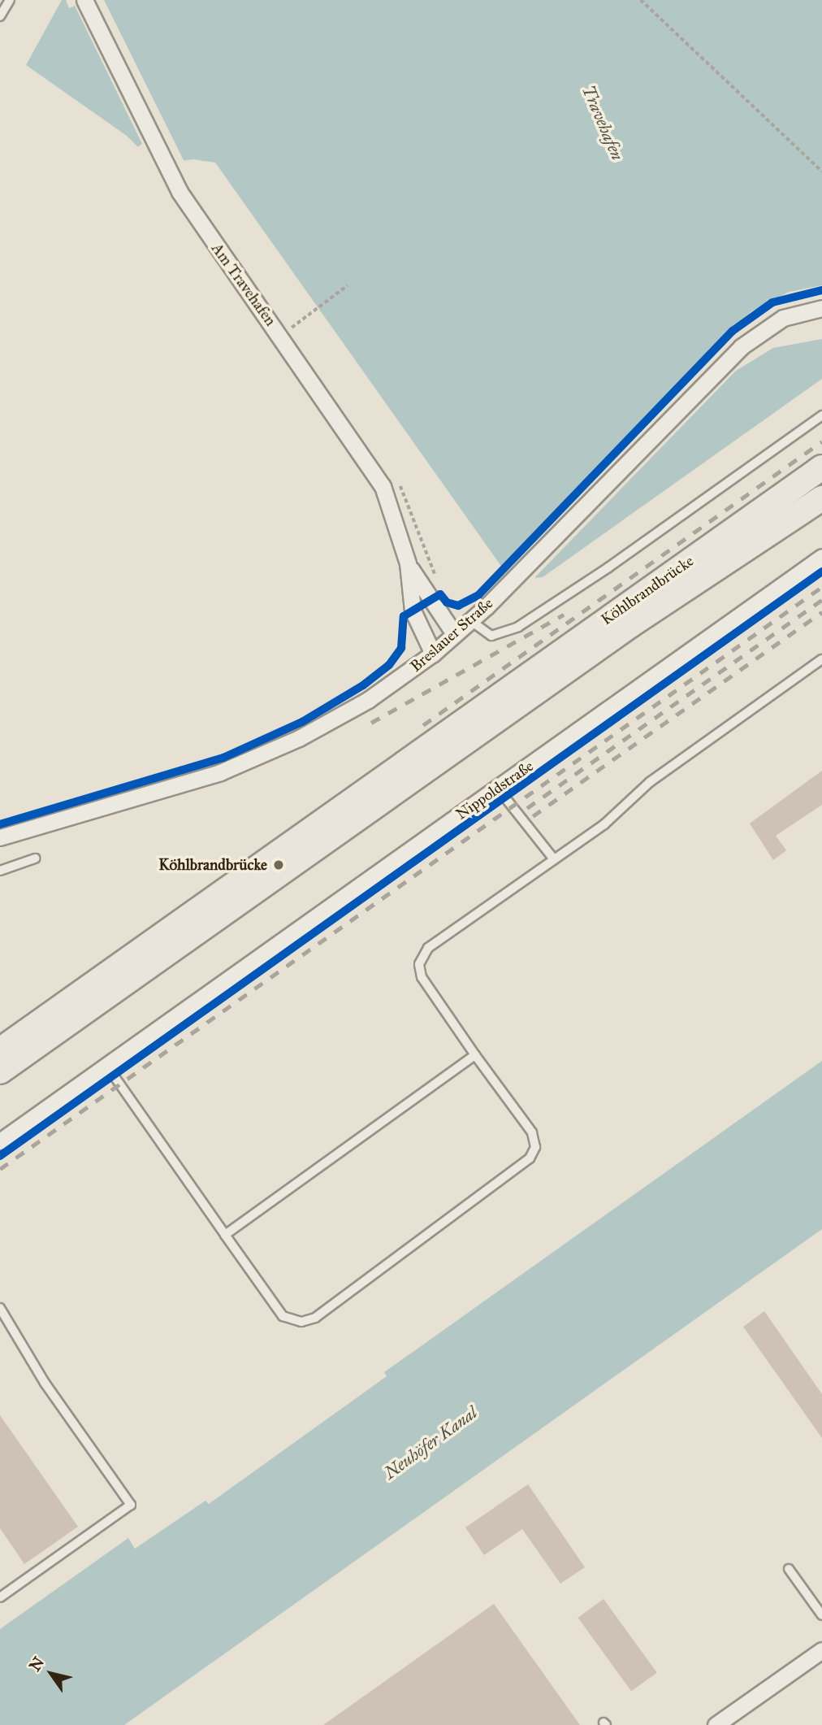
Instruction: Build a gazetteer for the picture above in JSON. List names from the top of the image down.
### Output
{
  "streets": {
    "main road": ["Köhlbrandbrücke"],
    "street": ["Am Travehafen", "Breslauer Straße", "Nippoldstraße"]
  },
  "crossings": [
    ["Am Travehafen", "Breslauer Straße"]
  ],
  "water": ["Travehafen", "Neuhöfer Kanal"],
  "places": ["Köhlbrandbrücke"],
  "north": "top left"
}
